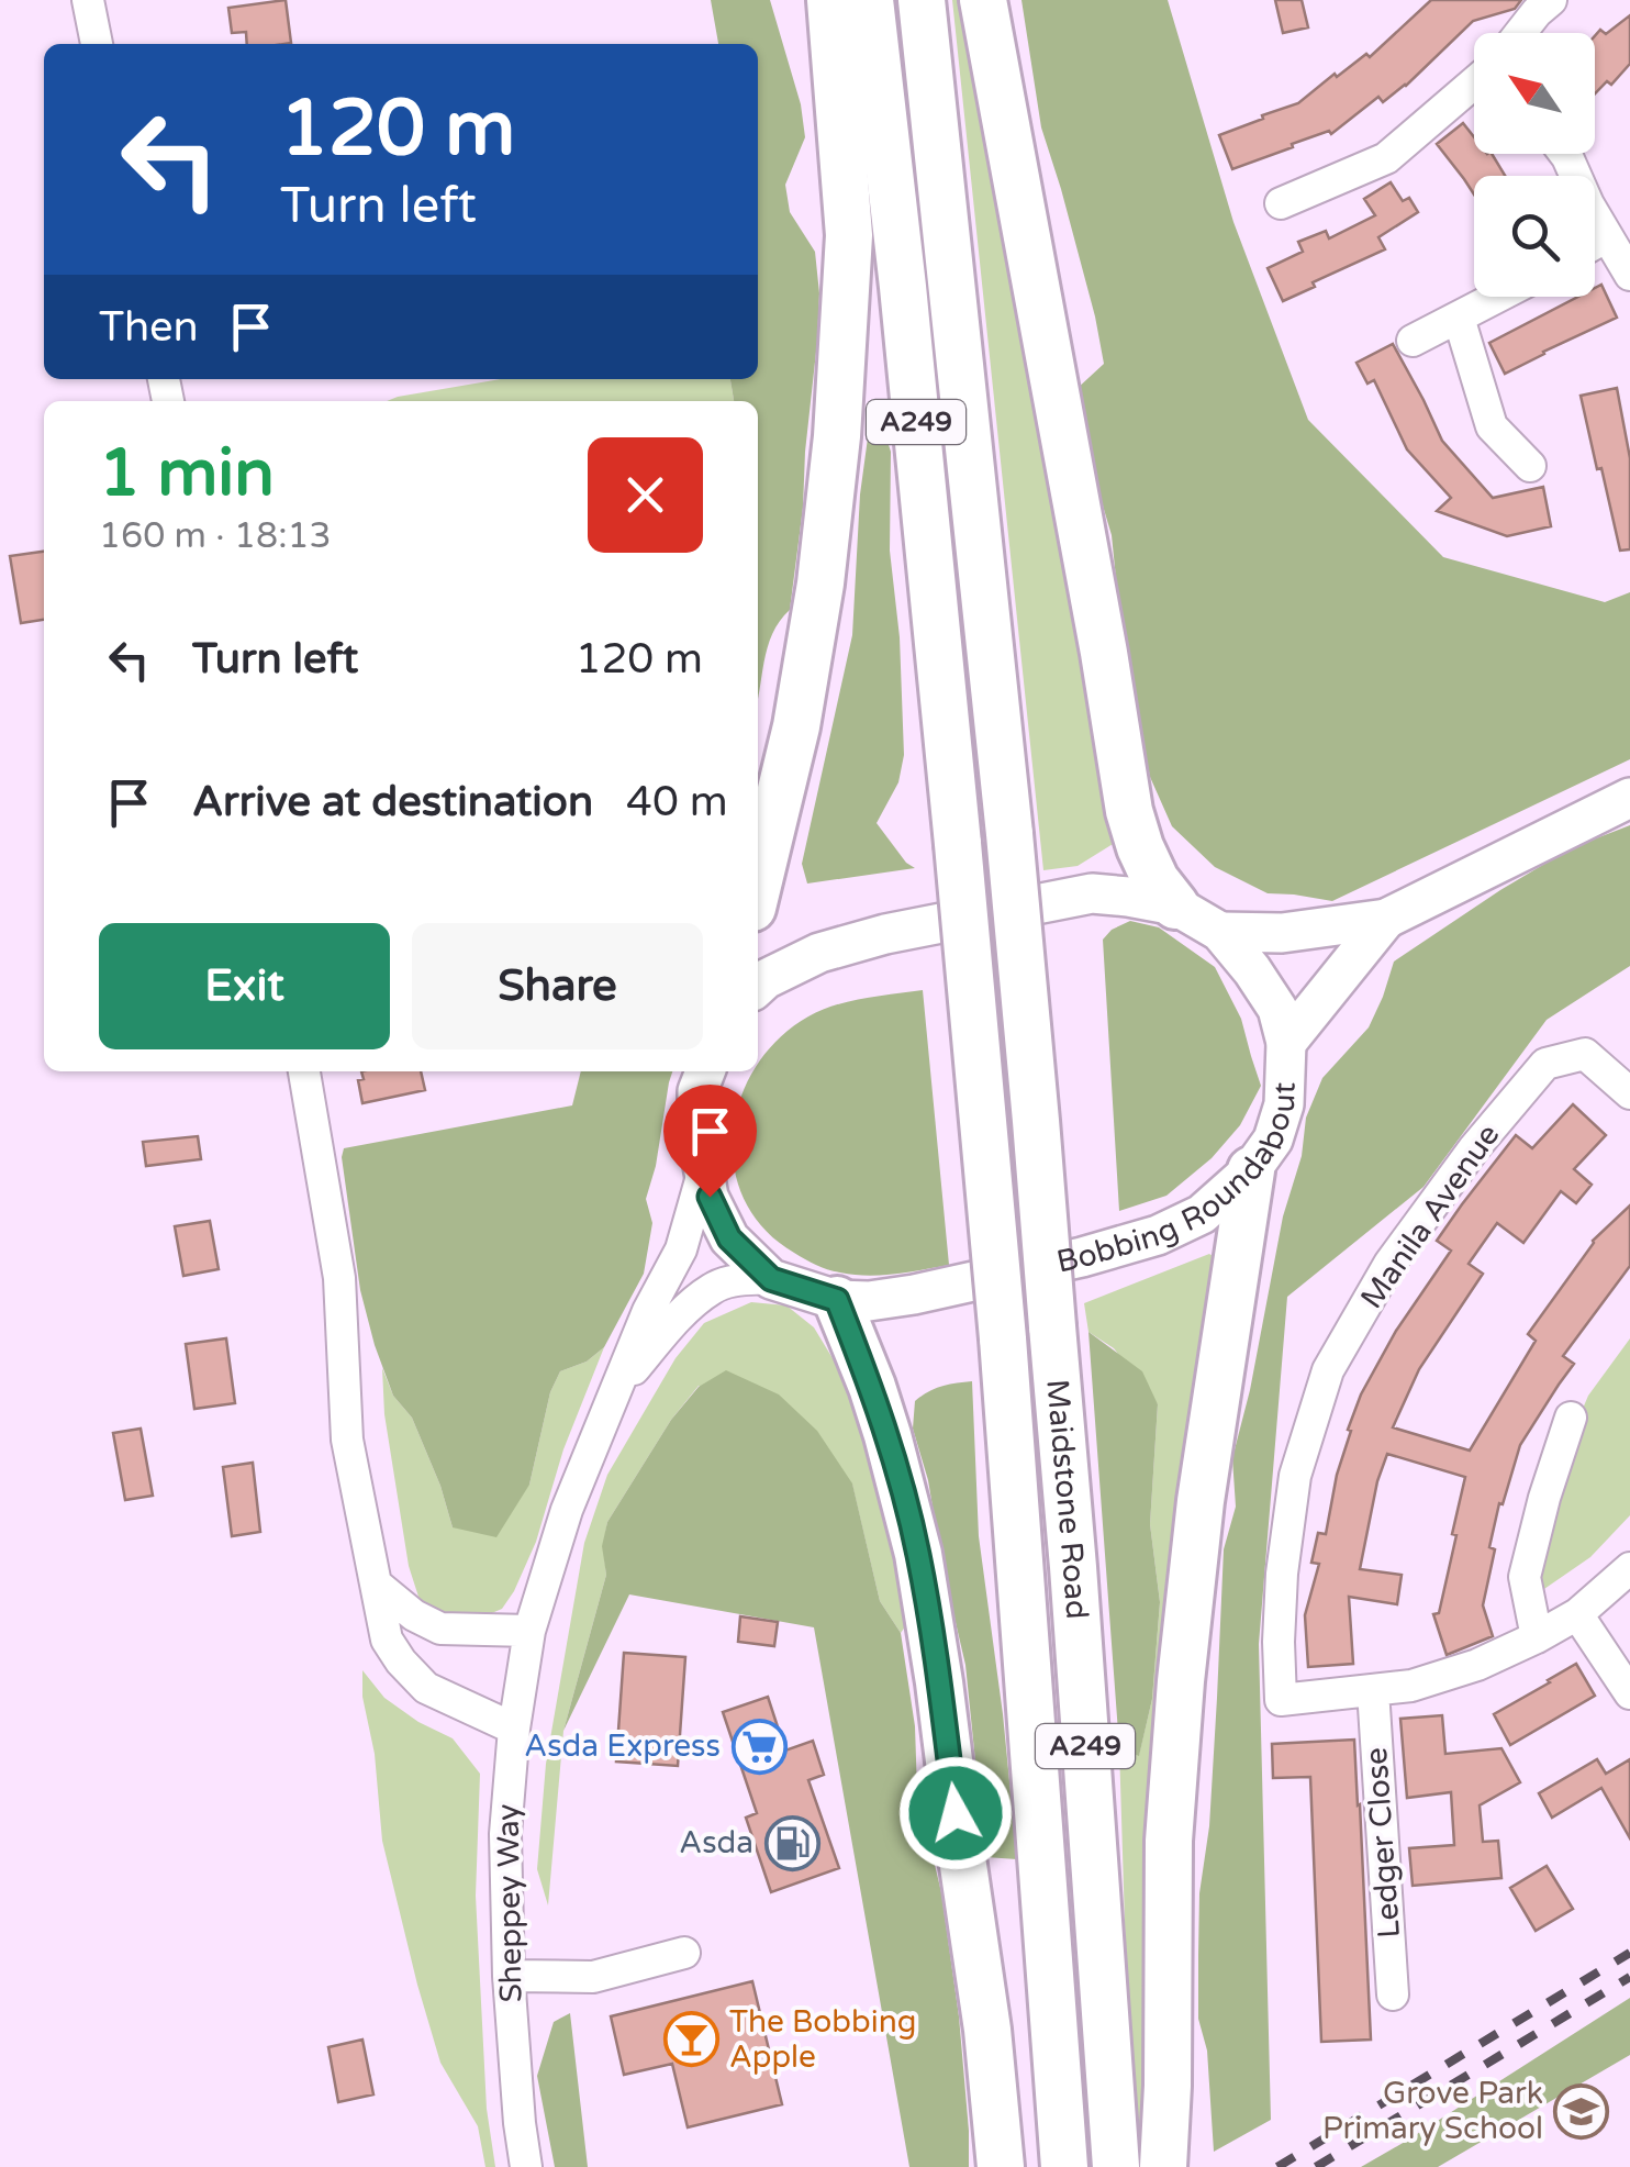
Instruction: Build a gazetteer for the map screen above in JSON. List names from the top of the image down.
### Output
{
  "streets": {
    "highway": ["A249", "Maidstone Road"],
    "main road": ["Bobbing Roundabout"],
    "street": ["Manila Avenue", "Ledger Close", "Sheppey Way"]
  },
  "crossings": [
    ["Bobbing Roundabout", "Sheppey Way"],
    ["Manila Avenue", "Ledger Close"]
  ],
  "places": {
    "supermarket": ["Asda Express"],
    "fuel station": ["Asda"],
    "bar": ["The Bobbing Apple"],
    "school or university": ["Grove Park Primary School"]
  },
  "north": "top left",
  "page": {
    "turn": ["120 m", "Turn left"],
    "then": "Then",
    "heading": ["1 min", "160 m · 18:13"],
    "list": [
      {
        "name": "Turn left",
        "value": "120 m"
      },
      {
        "name": "Arrive at destination",
        "value": "40 m"
      }
    ],
    "buttons": ["Exit", "Share"]
  }
}
